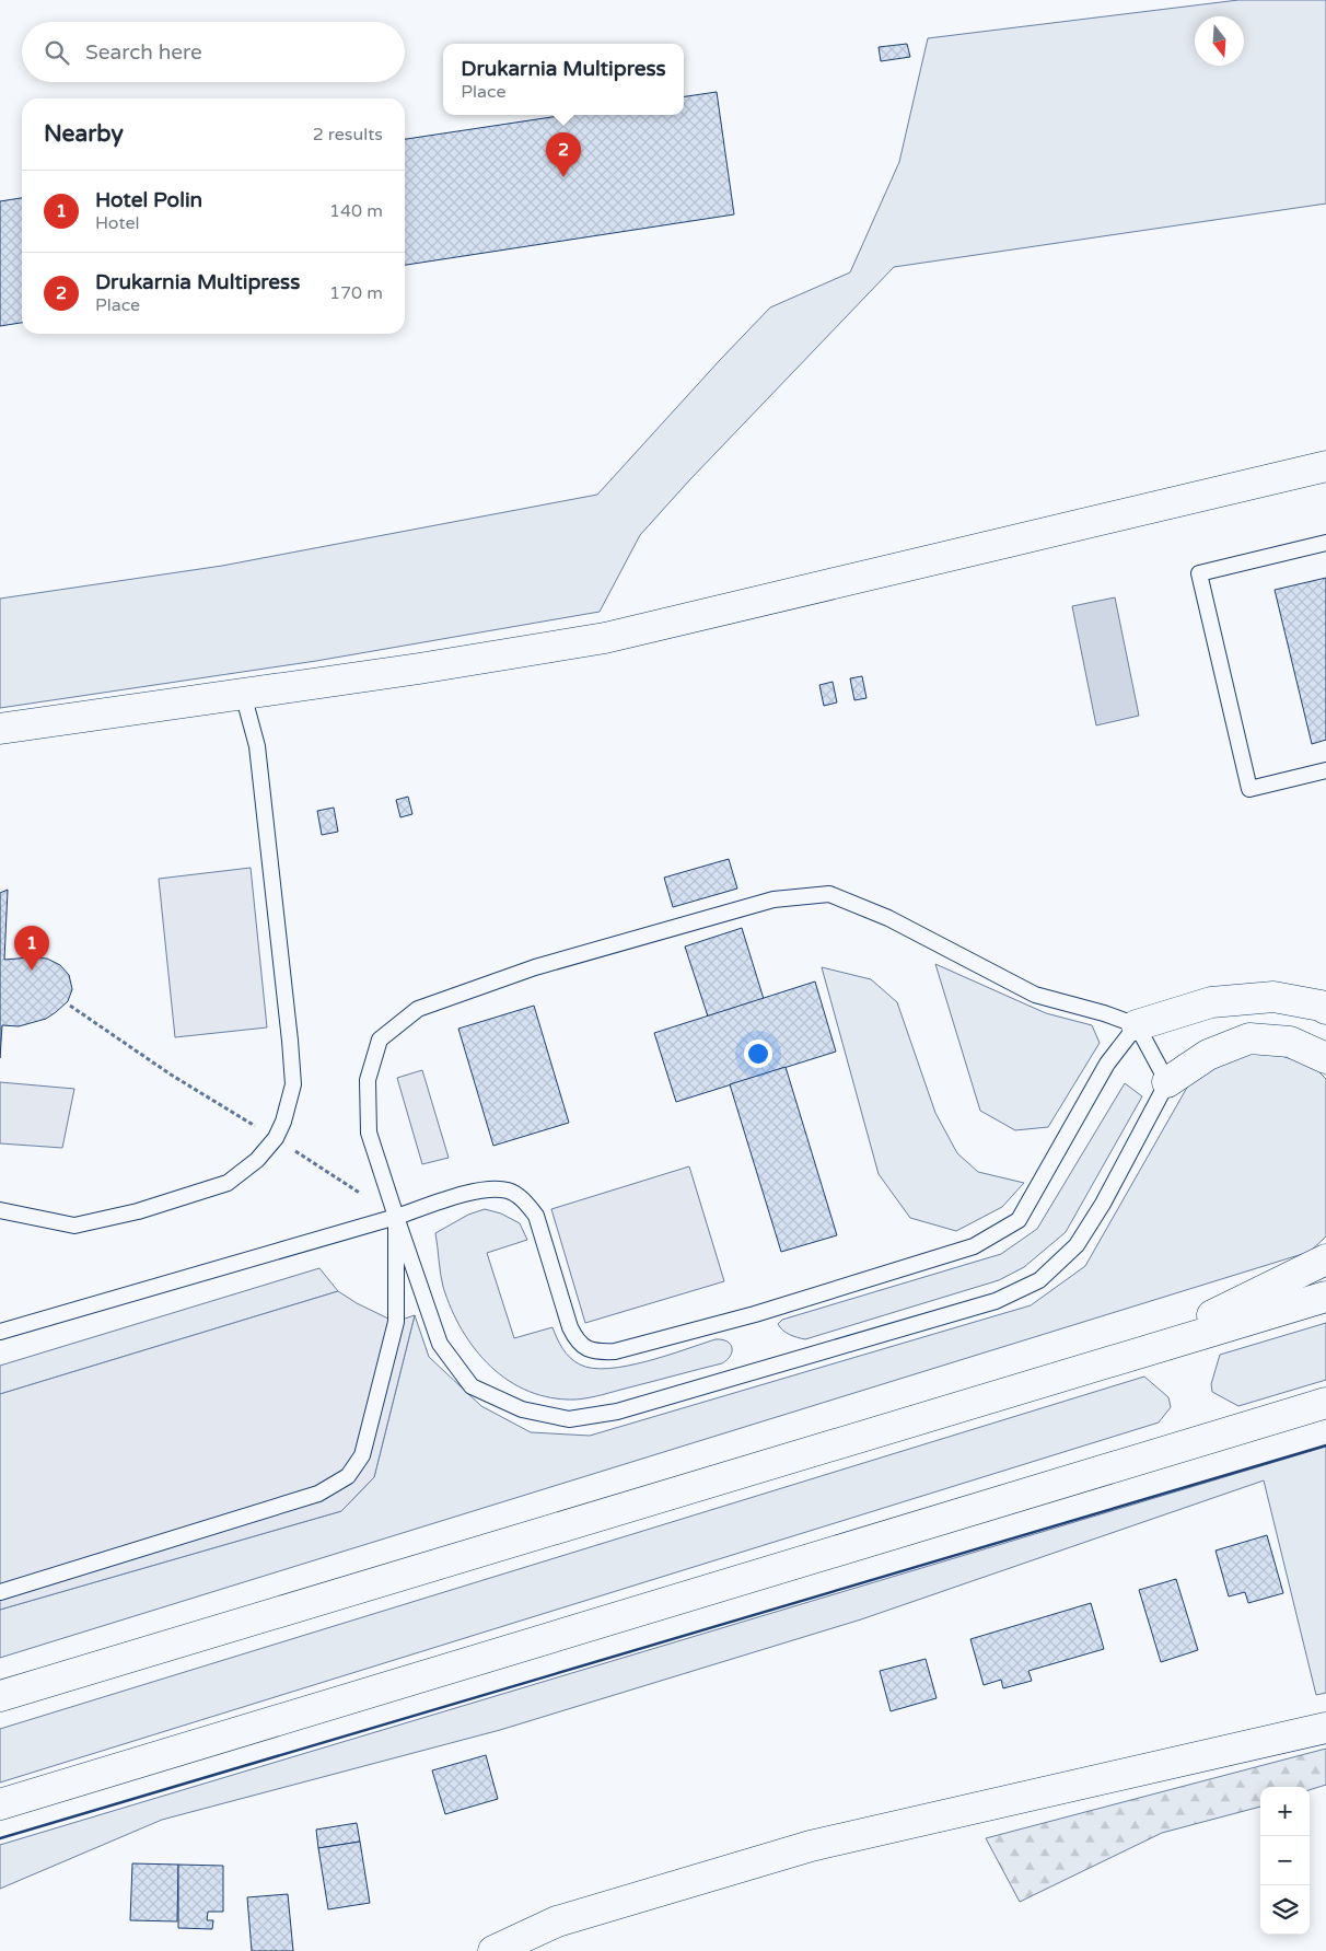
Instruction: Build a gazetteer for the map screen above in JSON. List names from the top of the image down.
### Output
{
  "north": "bottom",
  "page": {
    "search": "Search here",
    "popup": ["Drukarnia Multipress", "Place"],
    "heading": ["Nearby", "2 results"],
    "pins": ["2", "1"],
    "list": [
      {
        "mark": "1",
        "name": "Hotel Polin",
        "note": "Hotel",
        "value": "140 m"
      },
      {
        "mark": "2",
        "name": "Drukarnia Multipress",
        "note": "Place",
        "value": "170 m"
      }
    ],
    "map_buttons": ["+", "−"]
  }
}
